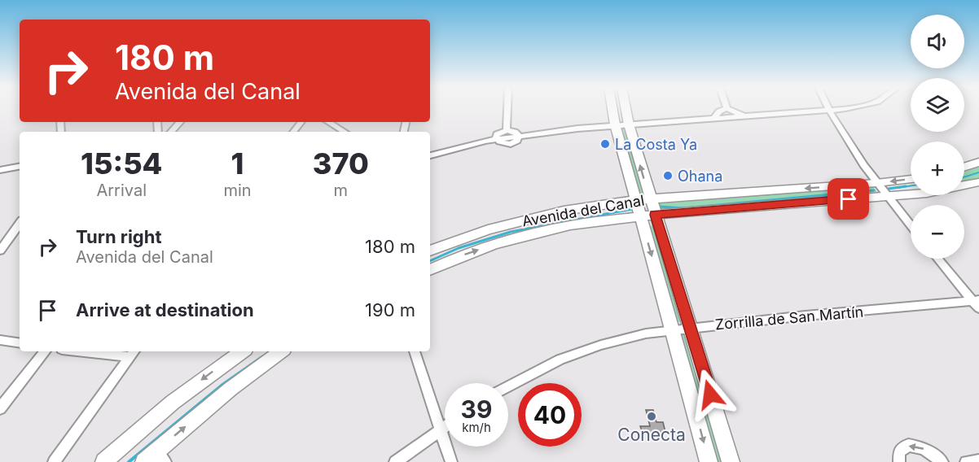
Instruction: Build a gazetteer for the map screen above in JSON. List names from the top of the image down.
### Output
{
  "streets": {
    "street": ["Avenida del Canal", "Zorrilla de San Martín"]
  },
  "places": ["La Costa Ya", "Ohana", "Conecta"],
  "page": {
    "map_buttons": ["+", "−"],
    "turn": ["180 m", "Avenida del Canal"],
    "eta": [
      "15:54",
      "Arrival",
      "1",
      "min",
      "370",
      "m"
    ],
    "list": [
      {
        "name": "Turn right",
        "note": "Avenida del Canal",
        "value": "180 m"
      },
      {
        "name": "Arrive at destination",
        "value": "190 m"
      }
    ],
    "speed": "39 km/h",
    "limit": "40"
  }
}
